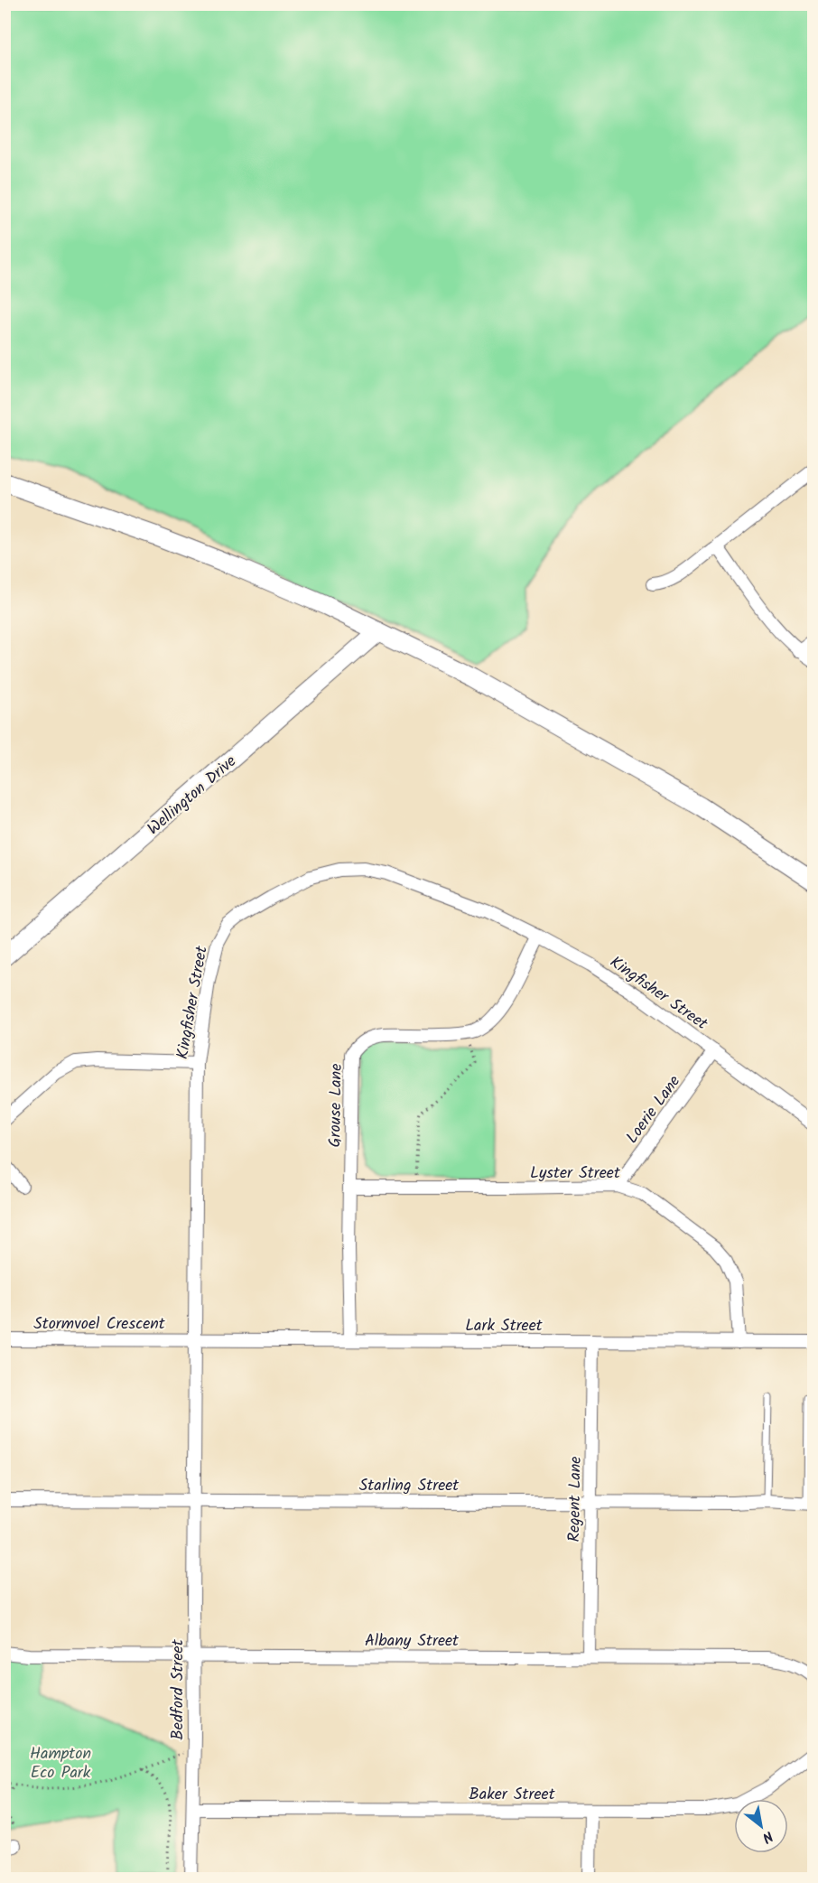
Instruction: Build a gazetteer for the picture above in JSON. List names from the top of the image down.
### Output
{
  "streets": {
    "main road": ["Wellington Drive"],
    "street": [
      "Kingfisher Street",
      "Grouse Lane",
      "Loerie Lane",
      "Lyster Street",
      "Stormvoel Crescent",
      "Lark Street",
      "Starling Street",
      "Regent Lane",
      "Albany Street",
      "Bedford Street",
      "Baker Street"
    ]
  },
  "crossings": [
    ["Kingfisher Street", "Grouse Lane"],
    ["Kingfisher Street", "Loerie Lane"],
    ["Kingfisher Street", "Stormvoel Crescent"],
    ["Kingfisher Street", "Lark Street"],
    ["Kingfisher Street", "Starling Street"],
    ["Kingfisher Street", "Bedford Street"],
    ["Grouse Lane", "Lyster Street"],
    ["Grouse Lane", "Lark Street"],
    ["Loerie Lane", "Lyster Street"],
    ["Lyster Street", "Lark Street"],
    ["Stormvoel Crescent", "Lark Street"],
    ["Lark Street", "Regent Lane"],
    ["Starling Street", "Regent Lane"],
    ["Starling Street", "Bedford Street"],
    ["Regent Lane", "Albany Street"],
    ["Albany Street", "Bedford Street"],
    ["Bedford Street", "Baker Street"]
  ],
  "parks": ["Hampton Eco Park"],
  "north": "bottom right"
}
